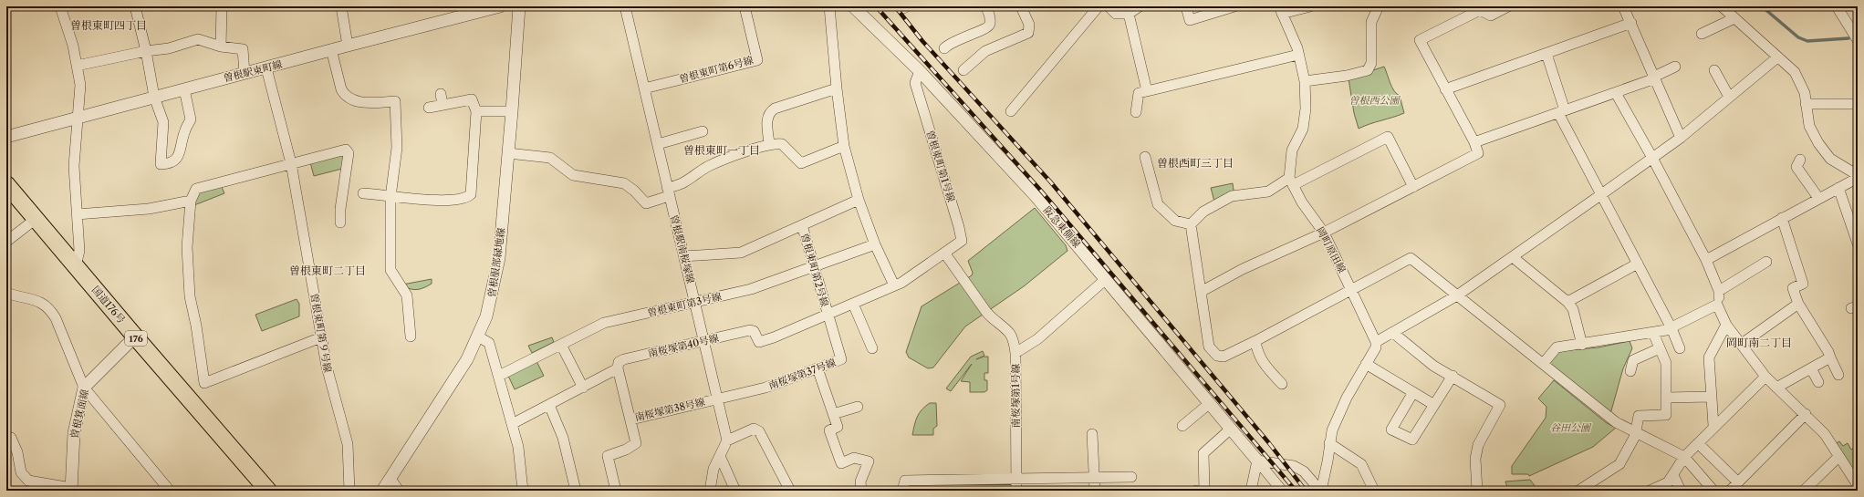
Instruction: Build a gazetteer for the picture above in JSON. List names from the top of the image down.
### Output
{
  "streets": {
    "highway": ["国道176号", "176"],
    "street": [
      "曽根東町第6号線",
      "曽根駅東町線",
      "曽根東町第1号線",
      "阪急東側線",
      "曽根駅南桜塚線",
      "岡町原田線",
      "曽根服部緑地線",
      "曽根東町第2号線",
      "曽根東町第3号線",
      "曽根東町第９号線",
      "南桜塚第40号線",
      "南桜塚第37号線",
      "南桜塚第1号線",
      "南桜塚第38号線",
      "曽根箕面線"
    ]
  },
  "crossings": [
    ["曽根東町第6号線", "曽根駅南桜塚線"],
    ["曽根駅東町線", "曽根東町第９号線"],
    ["曽根東町第1号線", "阪急東側線"],
    ["曽根東町第1号線", "南桜塚第40号線"],
    ["曽根東町第1号線", "南桜塚第1号線"],
    ["曽根駅南桜塚線", "曽根東町第3号線"],
    ["曽根駅南桜塚線", "南桜塚第40号線"],
    ["曽根駅南桜塚線", "南桜塚第37号線"],
    ["曽根駅南桜塚線", "南桜塚第38号線"],
    ["曽根東町第2号線", "曽根東町第3号線"],
    ["曽根東町第2号線", "南桜塚第40号線"],
    ["曽根東町第2号線", "南桜塚第37号線"],
    ["国道176号", "曽根箕面線"],
    ["南桜塚第40号線", "南桜塚第37号線"],
    ["南桜塚第40号線", "南桜塚第1号線"],
    ["南桜塚第40号線", "南桜塚第38号線"],
    ["南桜塚第37号線", "南桜塚第38号線"]
  ],
  "districts": [
    "曽根東町四丁目",
    "曽根東町一丁目",
    "曽根西町三丁目",
    "曽根東町二丁目",
    "岡町南二丁目"
  ],
  "parks": ["曽根西公園", "谷田公園"]
}
